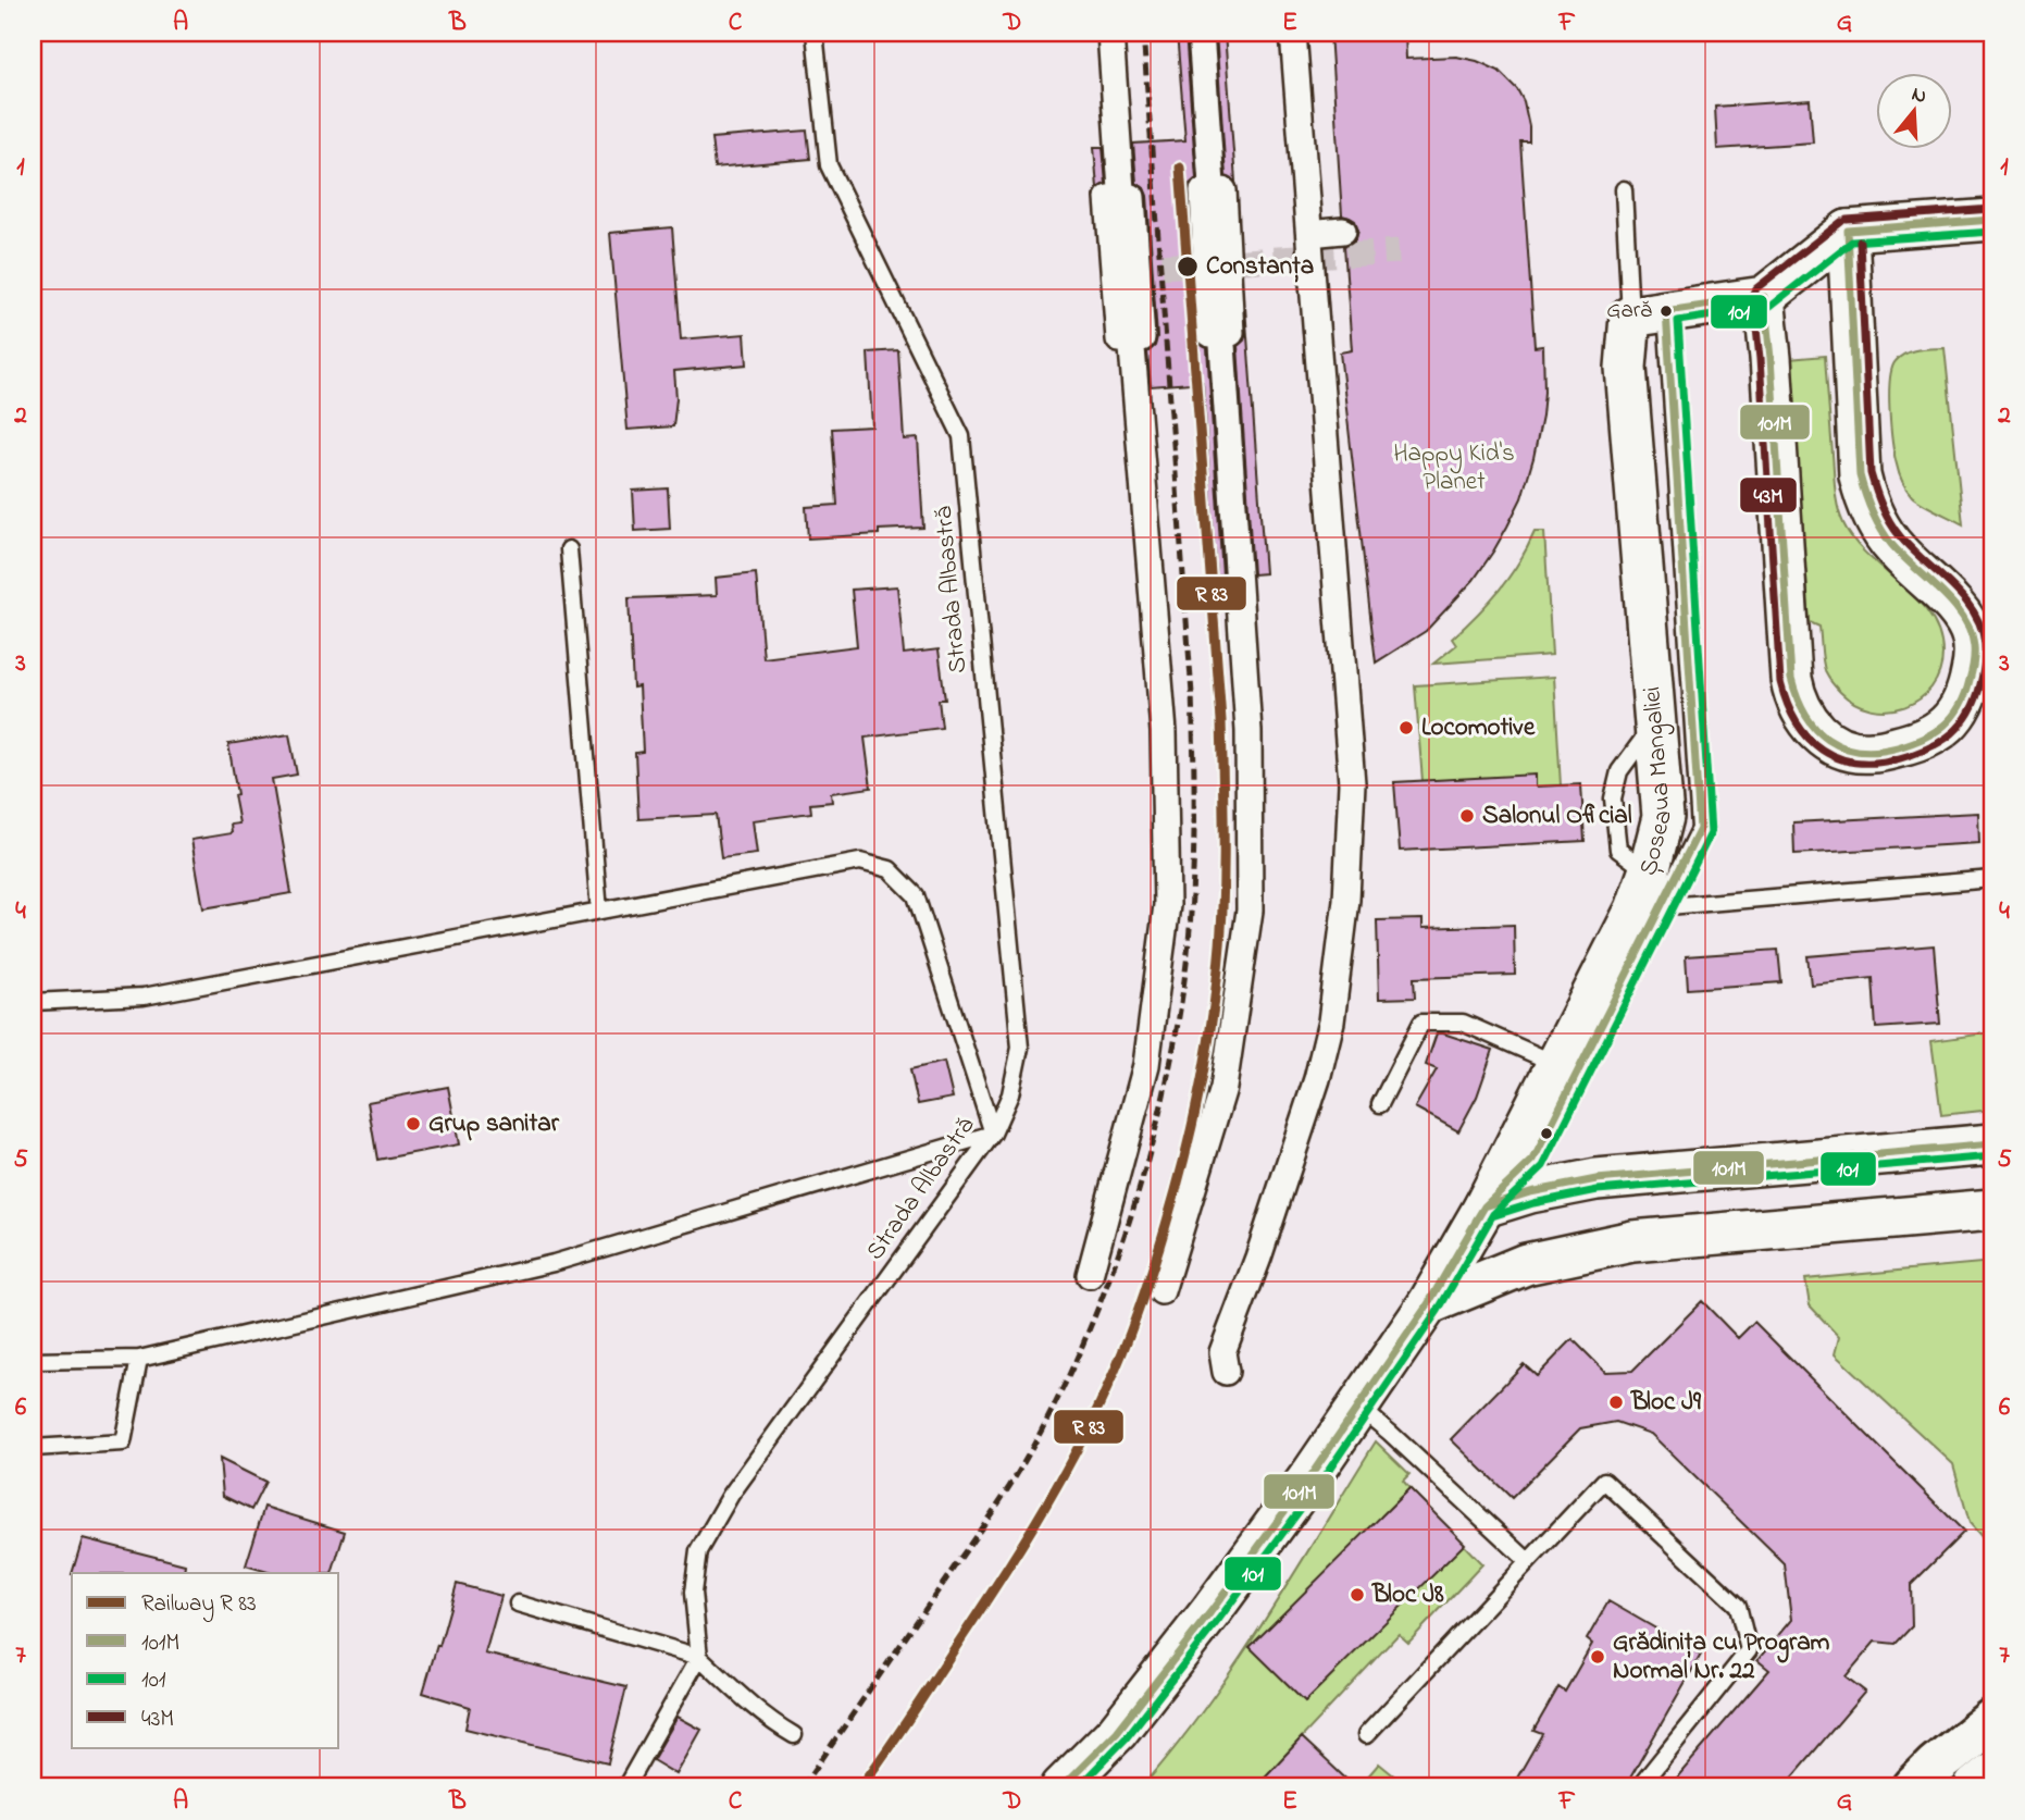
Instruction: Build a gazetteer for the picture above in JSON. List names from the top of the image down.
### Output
{
  "streets": {
    "street": ["Șoseaua Mangaliei"],
    "lane": ["Strada Albastră"]
  },
  "parks": ["Happy Kid's Planet"],
  "places": [
    "Constanța",
    "Gară",
    "Locomotive",
    "Salonul Oficial",
    "Grup sanitar",
    "Bloc J9",
    "Bloc J8",
    "Grădinița cu Program Normal Nr. 22"
  ],
  "lines": ["transit line 43M", "transit line 101M", "transit line 101"],
  "legend": [
    "Railway R 83",
    "101M",
    "101",
    "43M"
  ],
  "north": "top",
  "grid": {
    "columns": [
      "A",
      "B",
      "C",
      "D",
      "E",
      "F",
      "G"
    ],
    "rows": [
      "1",
      "2",
      "3",
      "4",
      "5",
      "6",
      "7"
    ]
  }
}
